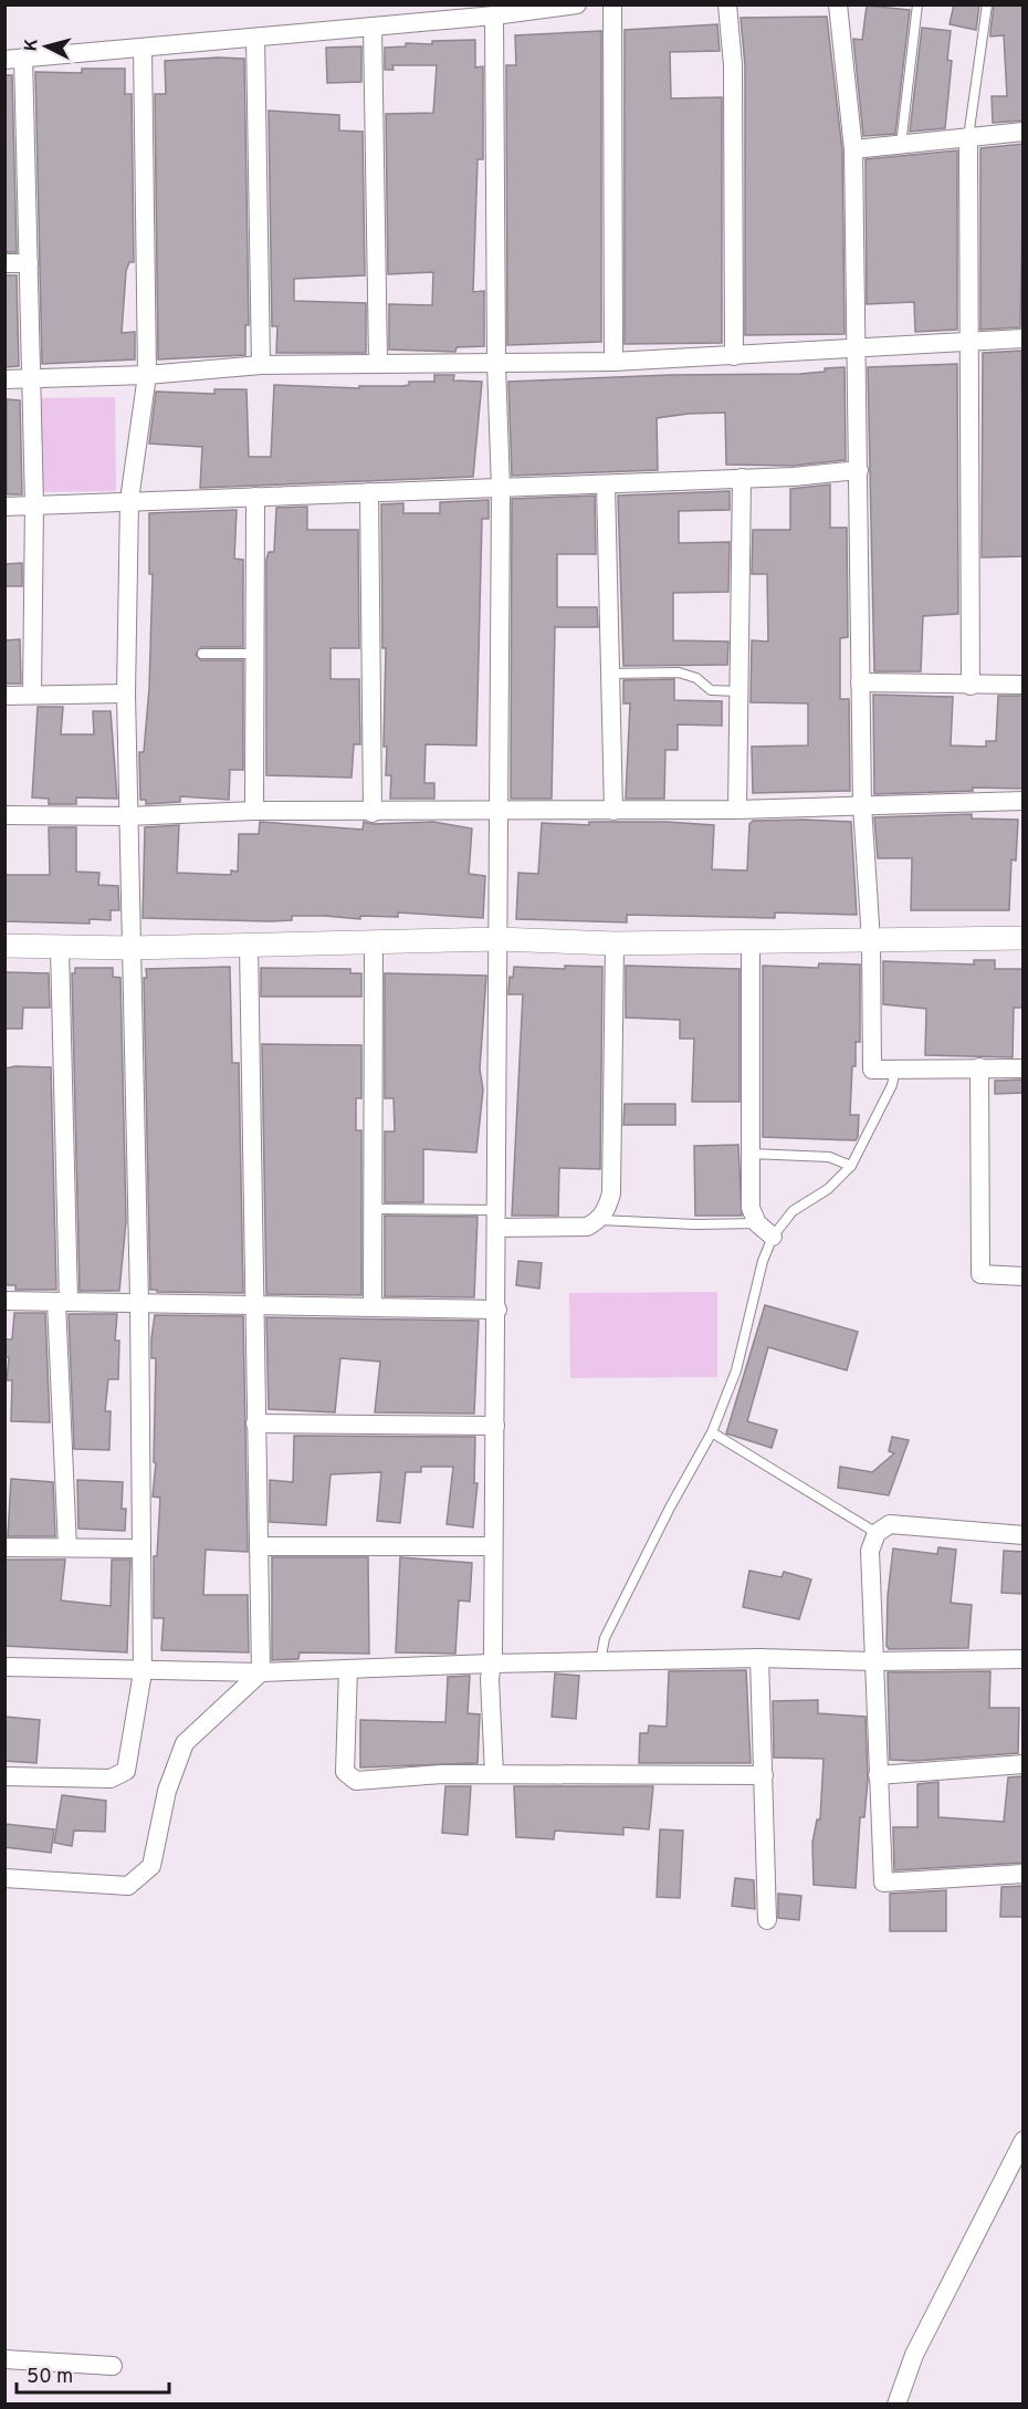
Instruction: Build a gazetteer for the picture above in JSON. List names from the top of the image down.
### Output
{
  "scale_bar": "50 m",
  "north": "left"
}
